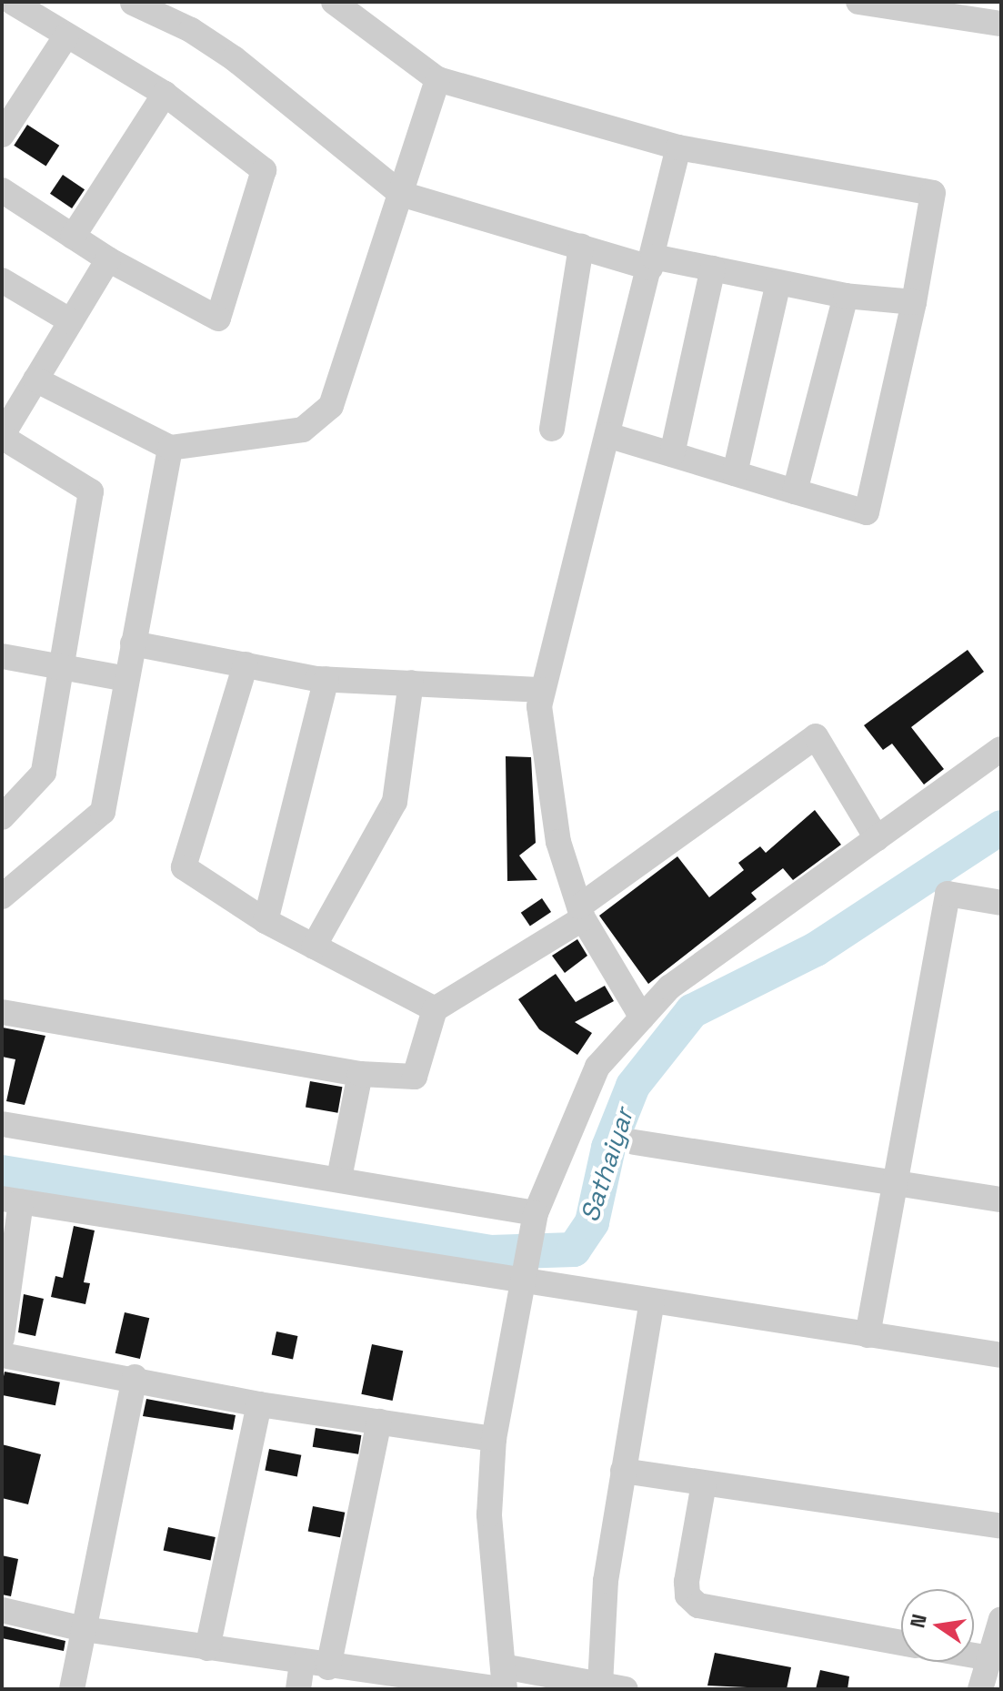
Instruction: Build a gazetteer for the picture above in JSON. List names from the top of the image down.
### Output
{
  "water": ["Sathaiyar"],
  "north": "left"
}
